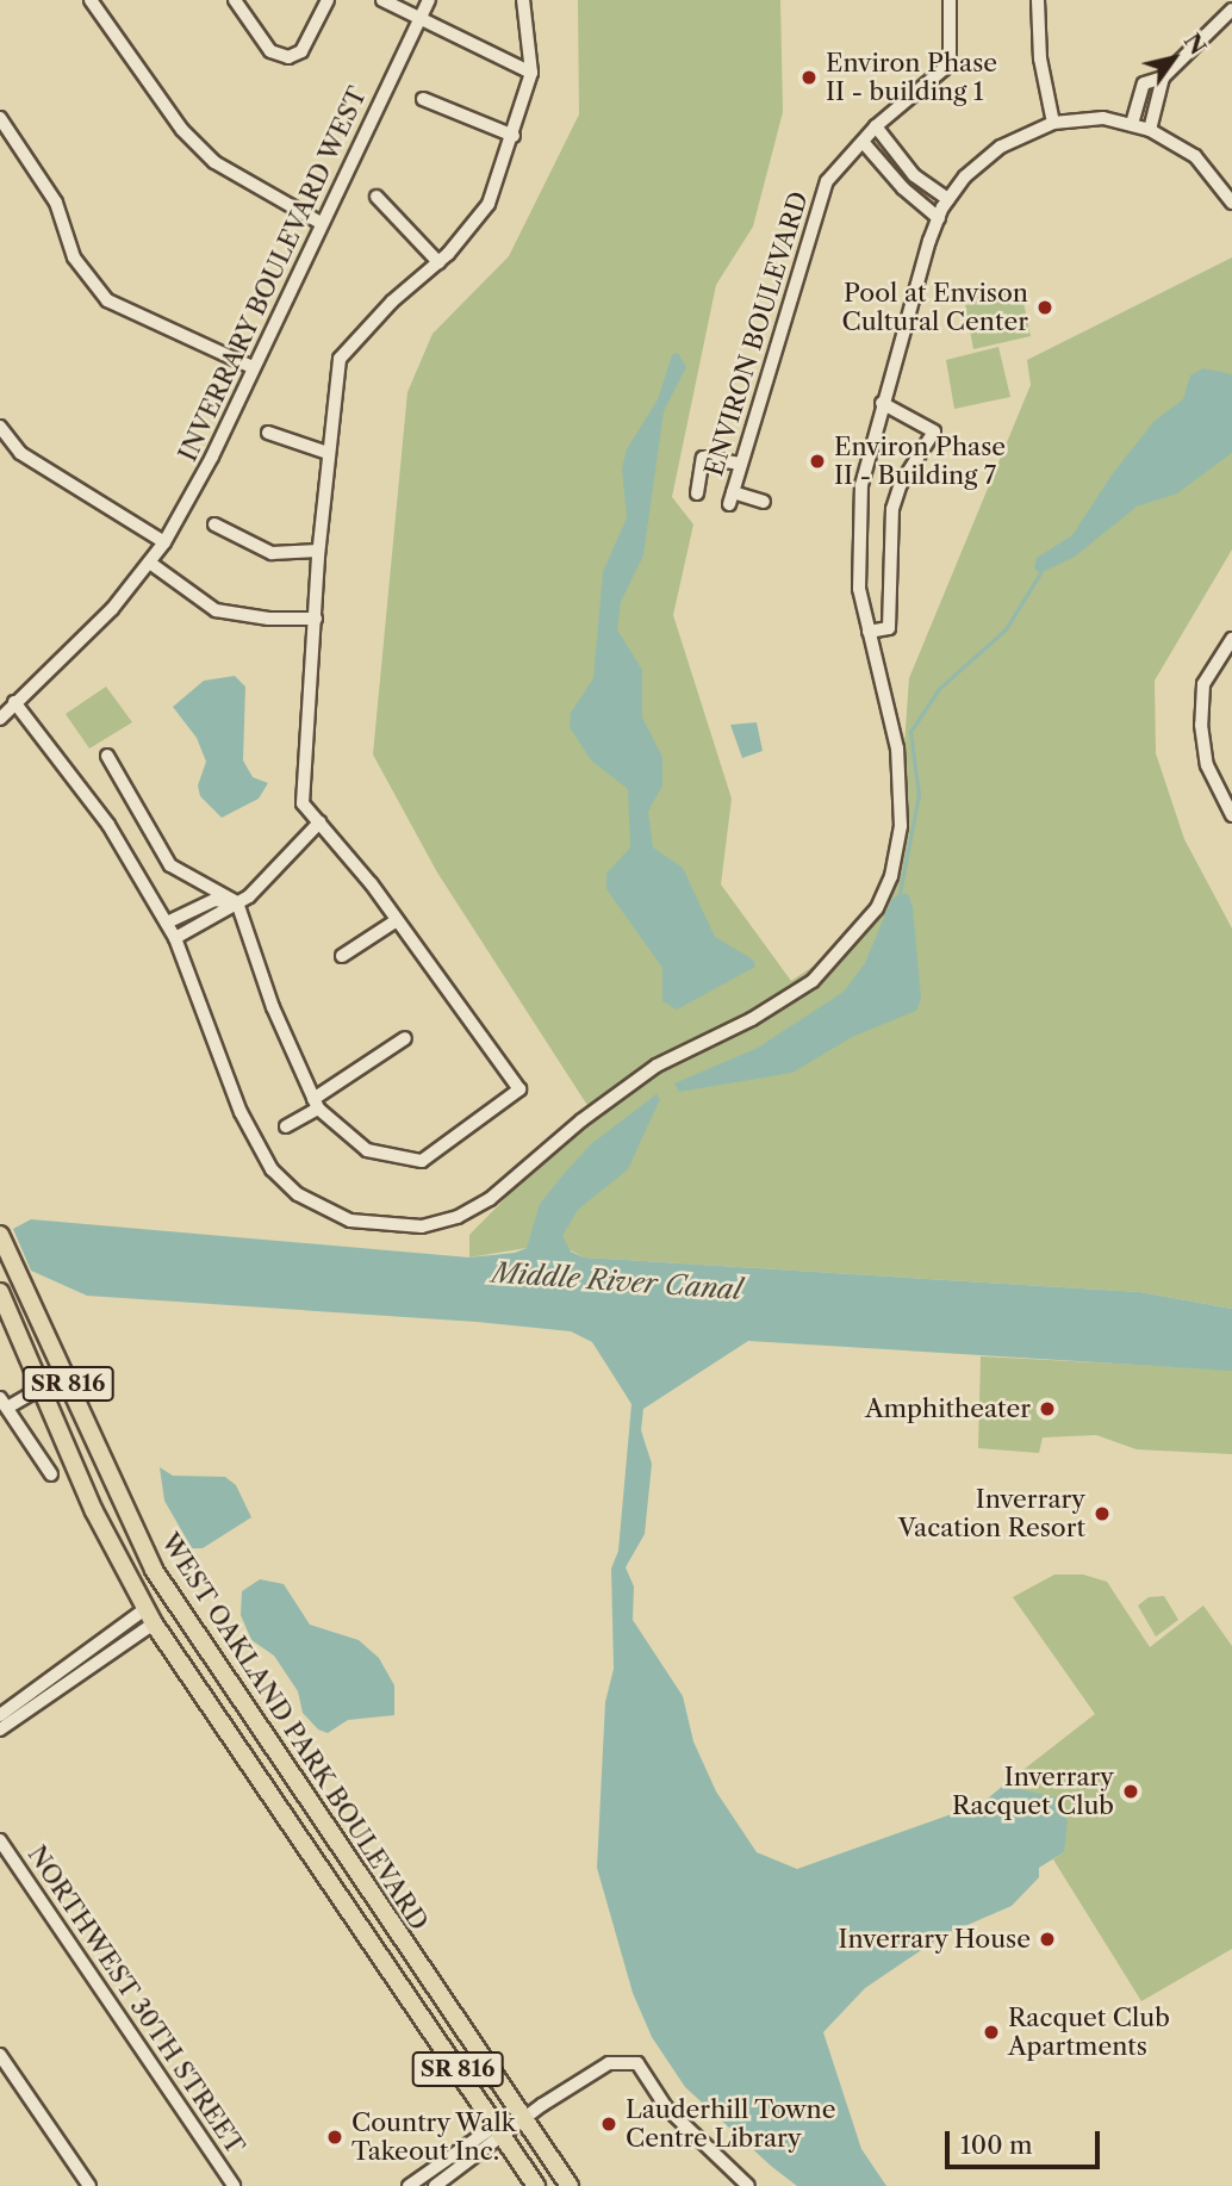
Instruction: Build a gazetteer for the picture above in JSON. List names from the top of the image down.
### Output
{
  "streets": {
    "main road": ["SR 816", "WEST OAKLAND PARK BOULEVARD"],
    "street": ["INVERRARY BOULEVARD WEST", "ENVIRON BOULEVARD", "NORTHWEST 30TH STREET"]
  },
  "water": ["Middle River Canal"],
  "places": [
    "Environ Phase II - building 1",
    "Pool at Envison Cultural Center",
    "Environ Phase II - Building 7",
    "Amphitheater",
    "Inverrary Vacation Resort",
    "Inverrary Racquet Club",
    "Inverrary House",
    "Racquet Club Apartments",
    "Lauderhill Towne Centre Library",
    "Country Walk Takeout Inc."
  ],
  "scale_bar": "100 m",
  "north": "top right"
}
